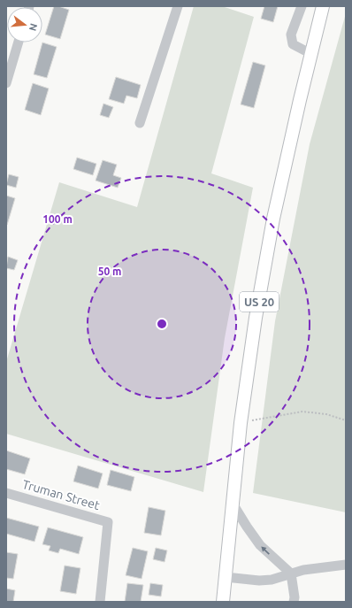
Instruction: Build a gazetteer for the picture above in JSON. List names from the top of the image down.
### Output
{
  "streets": {
    "main road": ["US 20"],
    "street": ["Truman Street"]
  },
  "north": "right",
  "rings": ["100 m", "50 m"]
}
